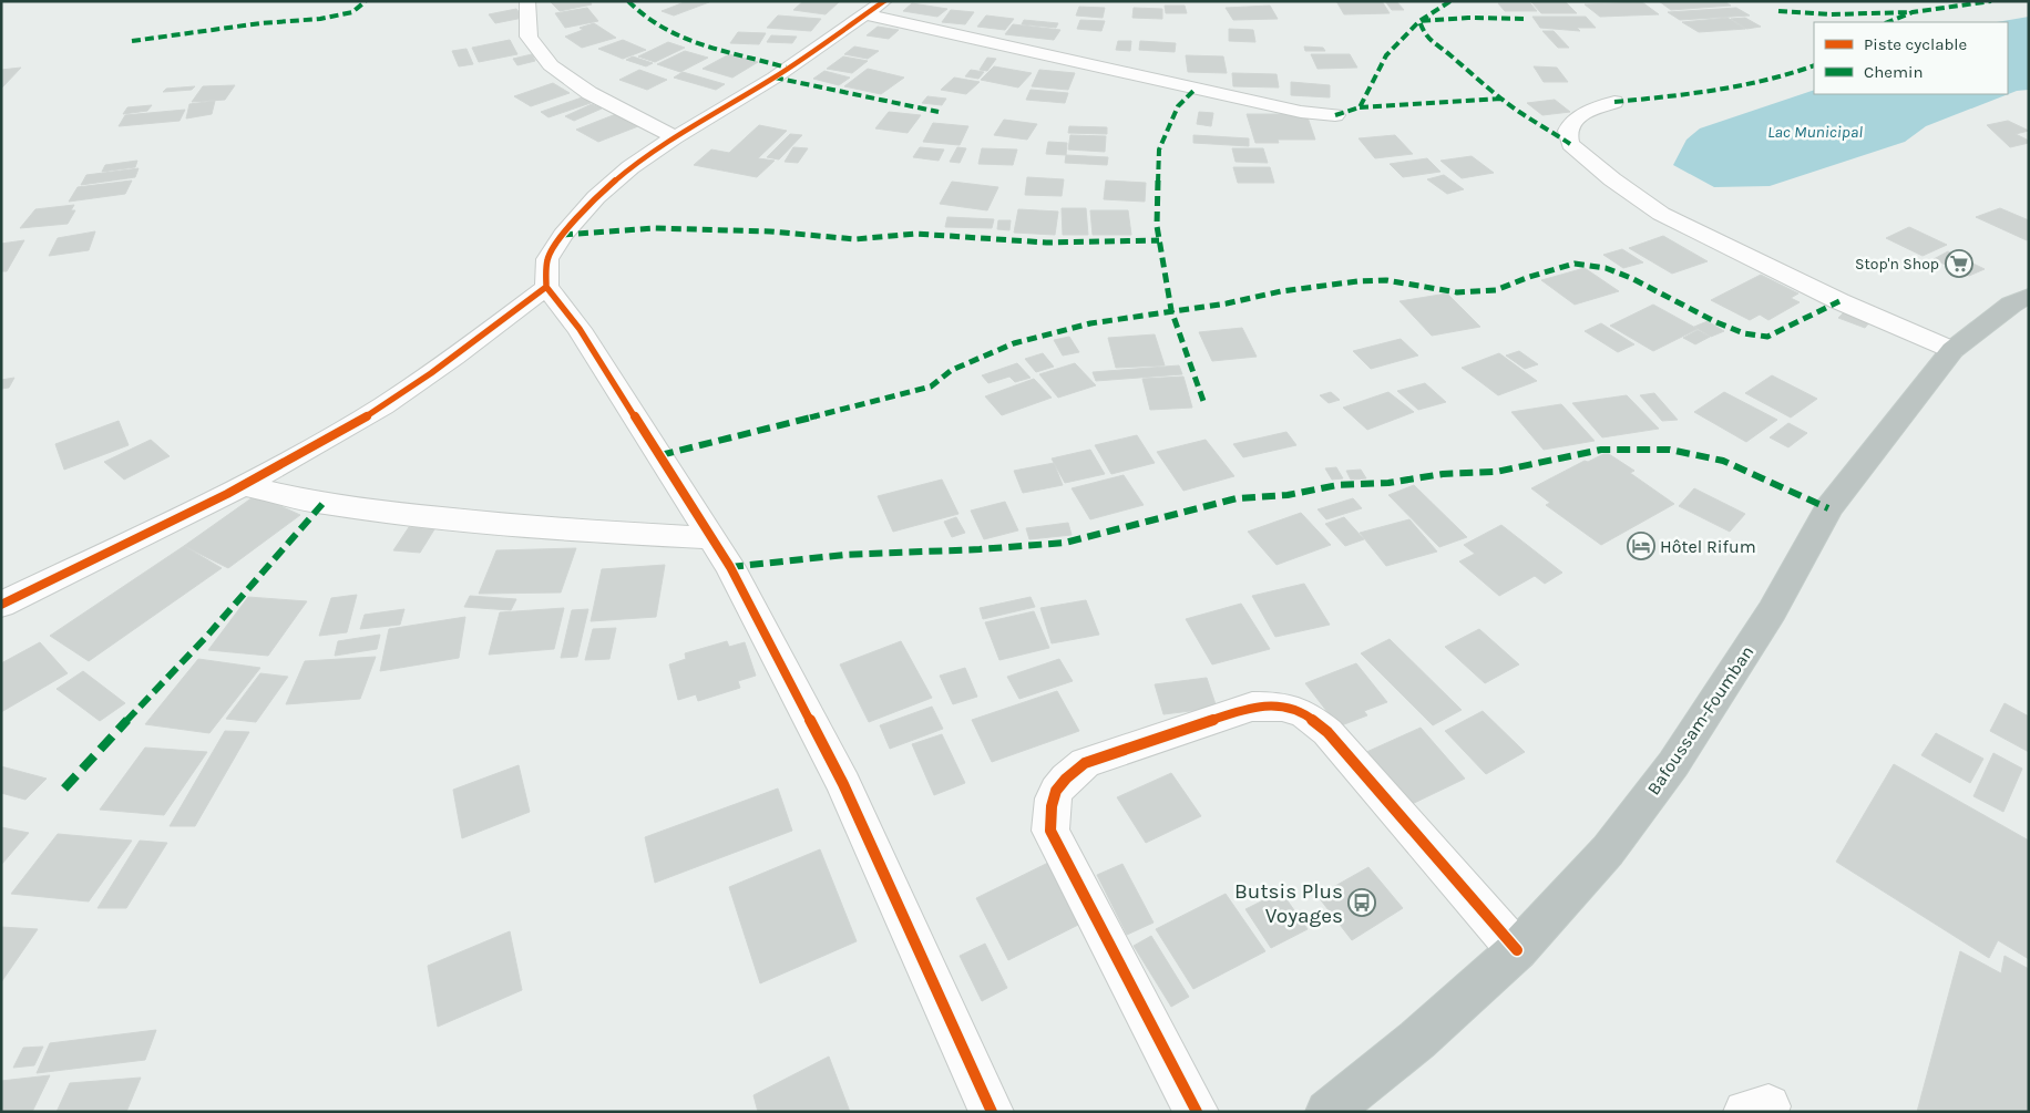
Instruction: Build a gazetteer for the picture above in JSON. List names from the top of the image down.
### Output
{
  "streets": {
    "highway": ["Bafoussam-Foumban"]
  },
  "water": ["Lac Municipal"],
  "places": {
    "supermarket": ["Stop'n Shop"],
    "hotel": ["Hôtel Rifum"],
    "bus stop": ["Butsis Plus Voyages"]
  },
  "legend": ["Piste cyclable", "Chemin"]
}
